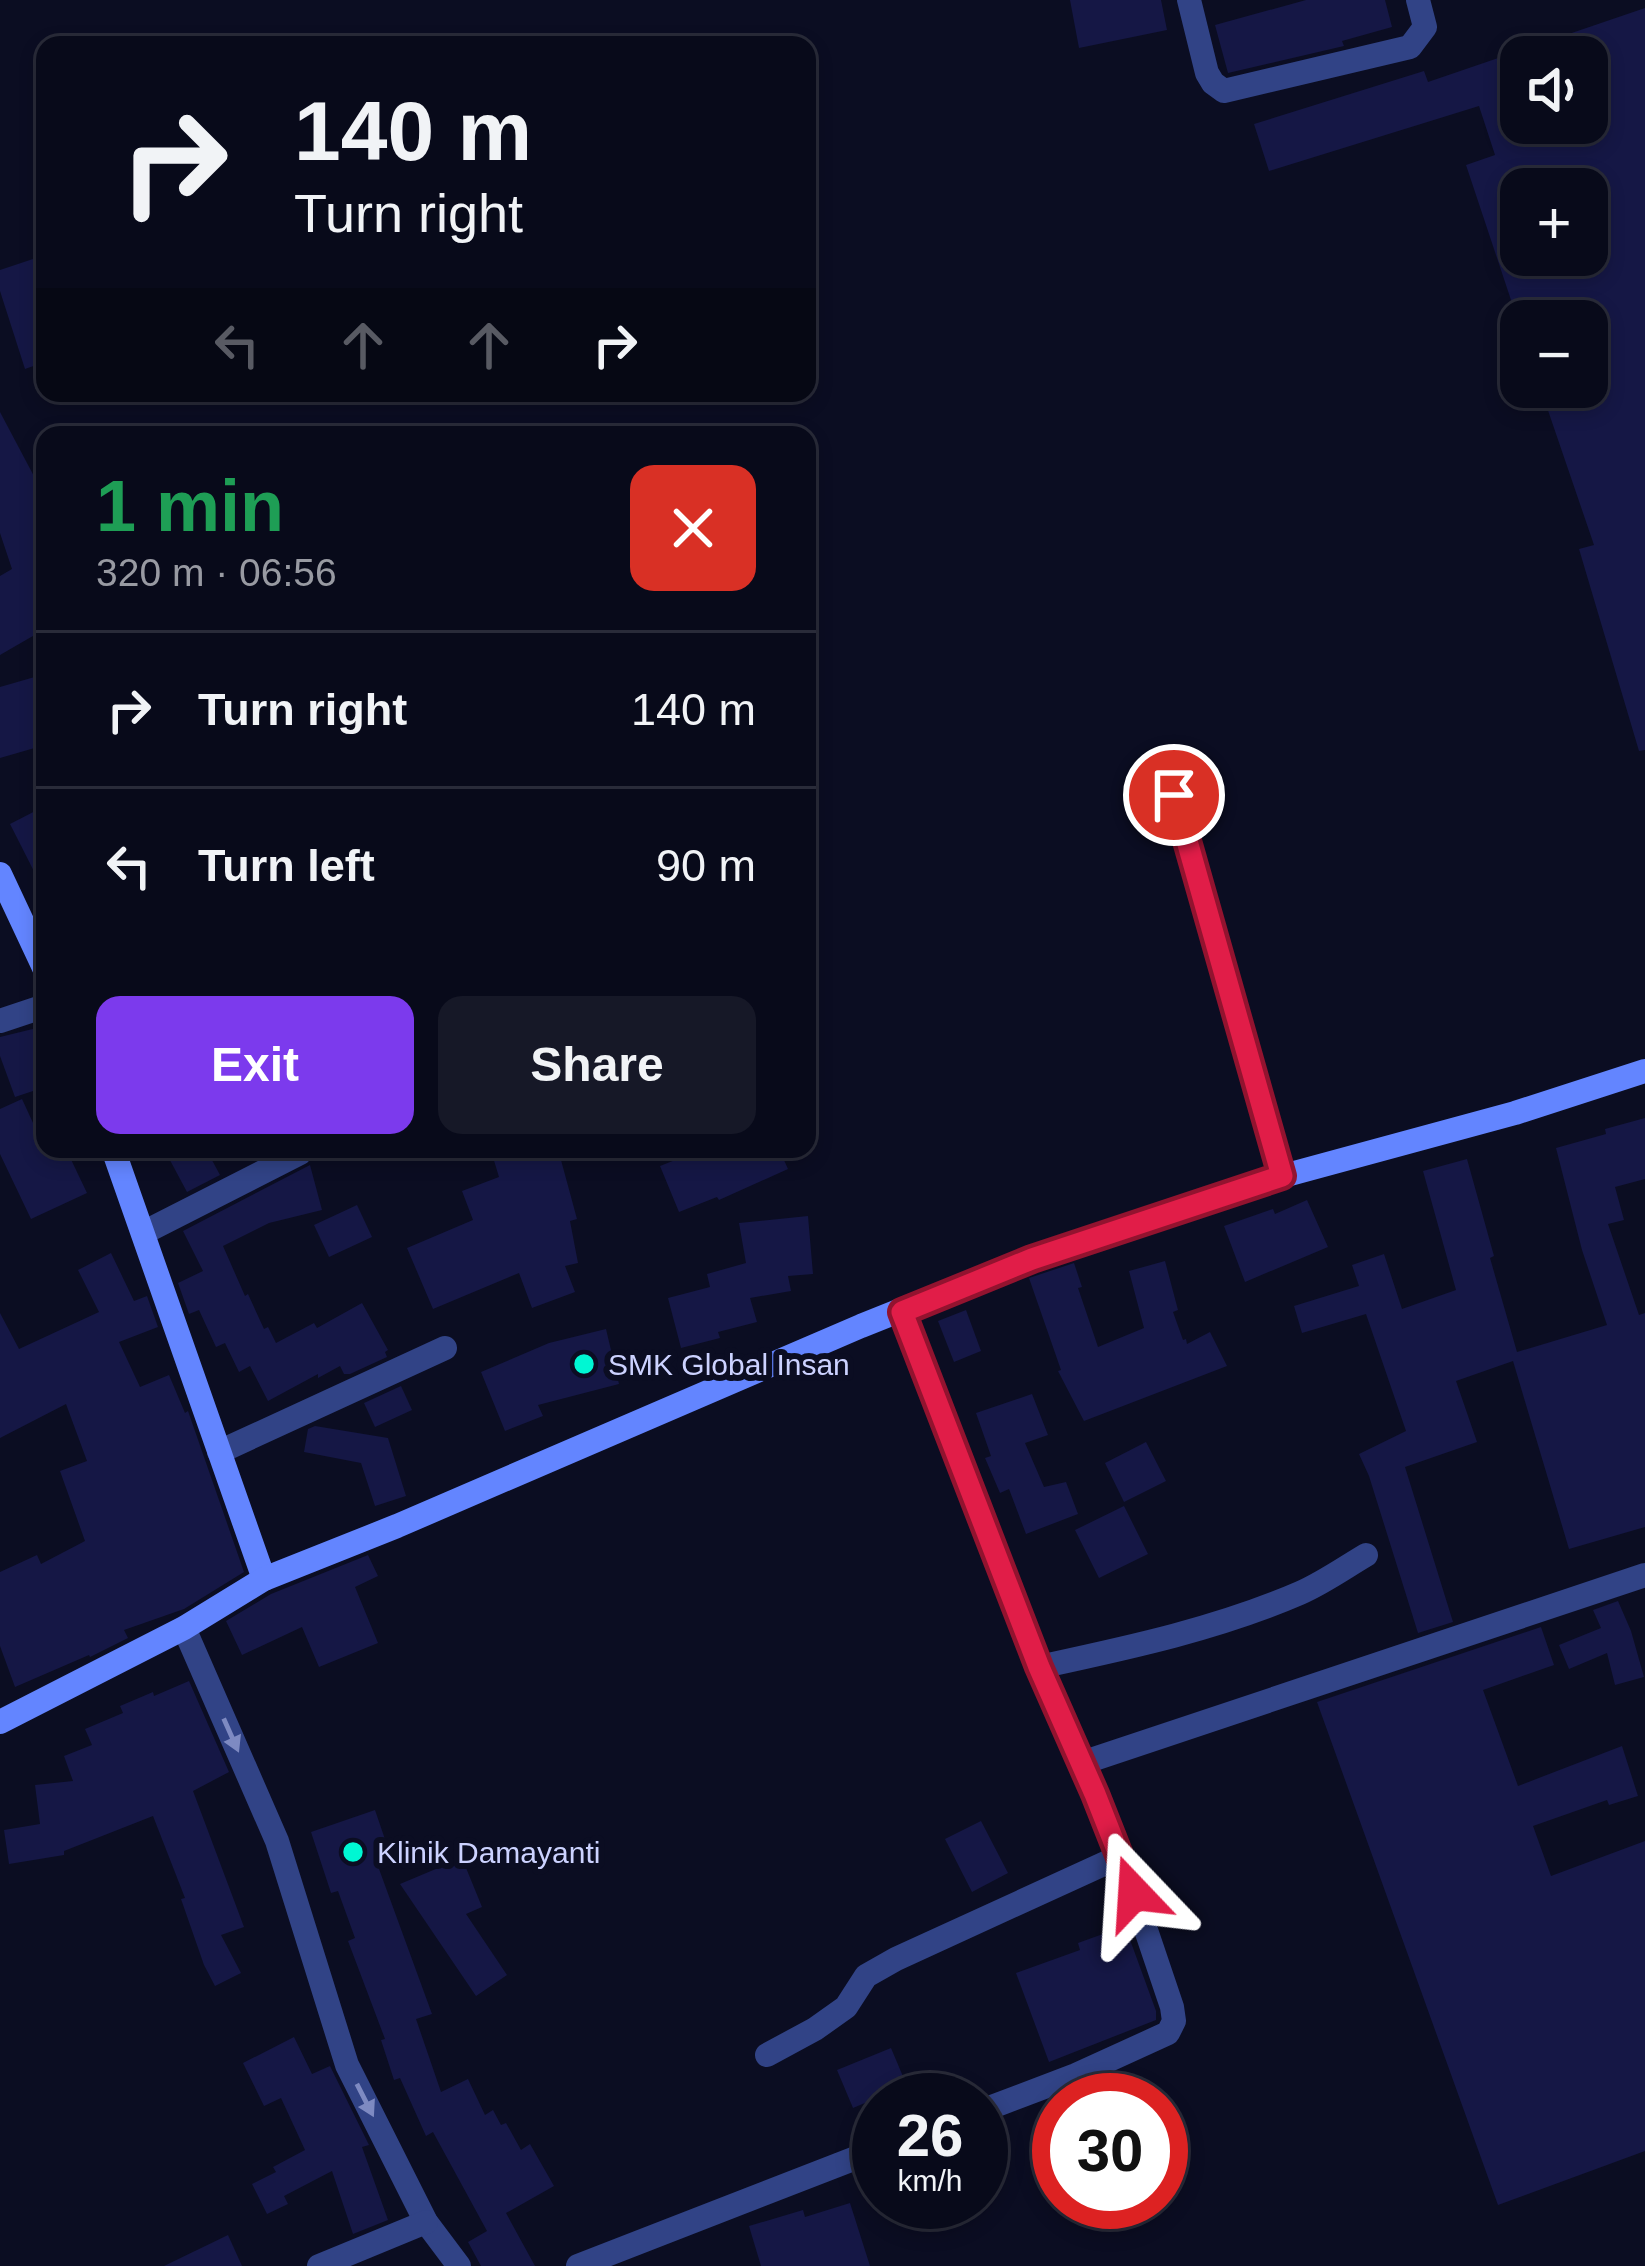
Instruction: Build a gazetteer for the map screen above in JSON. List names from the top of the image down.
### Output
{
  "places": ["SMK Global Insan", "Klinik Damayanti"],
  "page": {
    "map_buttons": ["+", "−"],
    "turn": ["140 m", "Turn right"],
    "heading": ["1 min", "320 m · 06:56"],
    "list": [
      {
        "name": "Turn right",
        "value": "140 m"
      },
      {
        "name": "Turn left",
        "value": "90 m"
      }
    ],
    "buttons": ["Exit", "Share"],
    "speed": "26 km/h",
    "limit": "30"
  }
}
